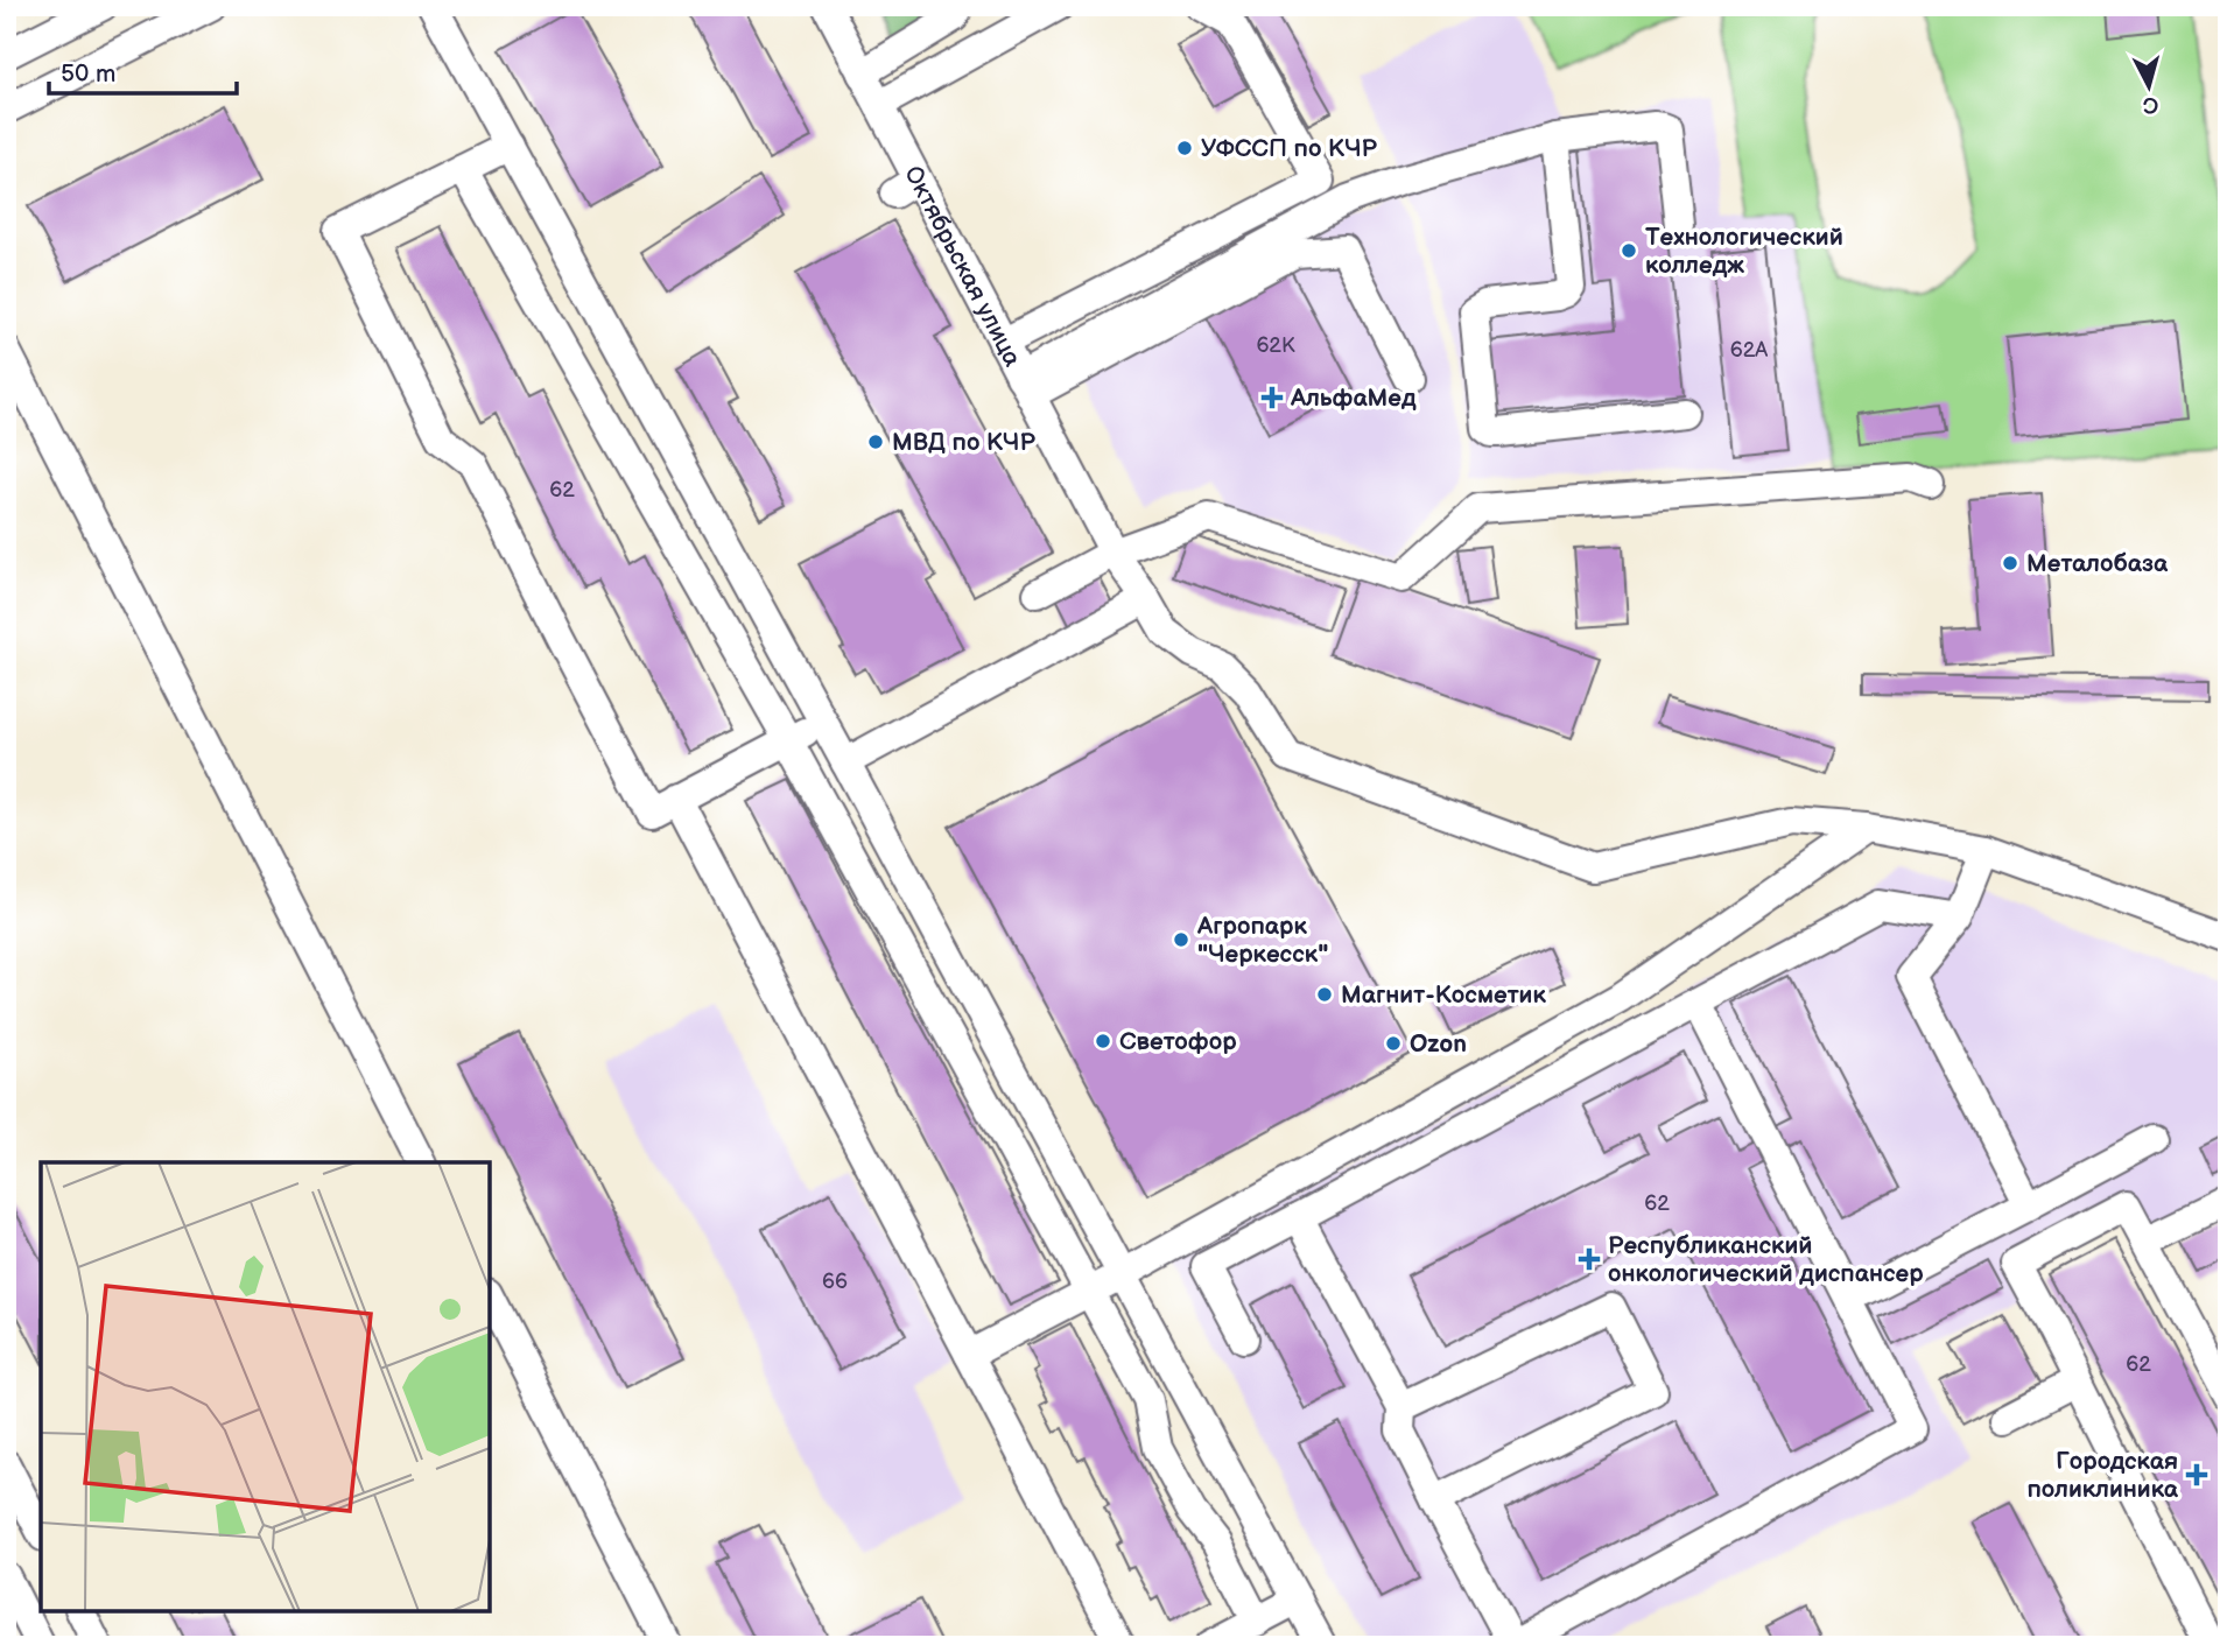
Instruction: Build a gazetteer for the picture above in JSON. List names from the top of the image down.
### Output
{
  "streets": {
    "street": ["Октябрьская улица"]
  },
  "places": {
    "other": [
      "УФССП по КЧР",
      "Технологический колледж",
      "МВД по КЧР",
      "Металобаза",
      "Агропарк \"Черкесск\"",
      "Магнит-Косметик",
      "Светофор",
      "Ozon"
    ],
    "health": ["АльфаМед", "Республиканский онкологический диспансер", "Городская поликлиника"]
  },
  "house_numbers": [
    "62К",
    "62А",
    "62",
    "62",
    "66",
    "62"
  ],
  "scale_bar": "50 m",
  "north": "bottom"
}
